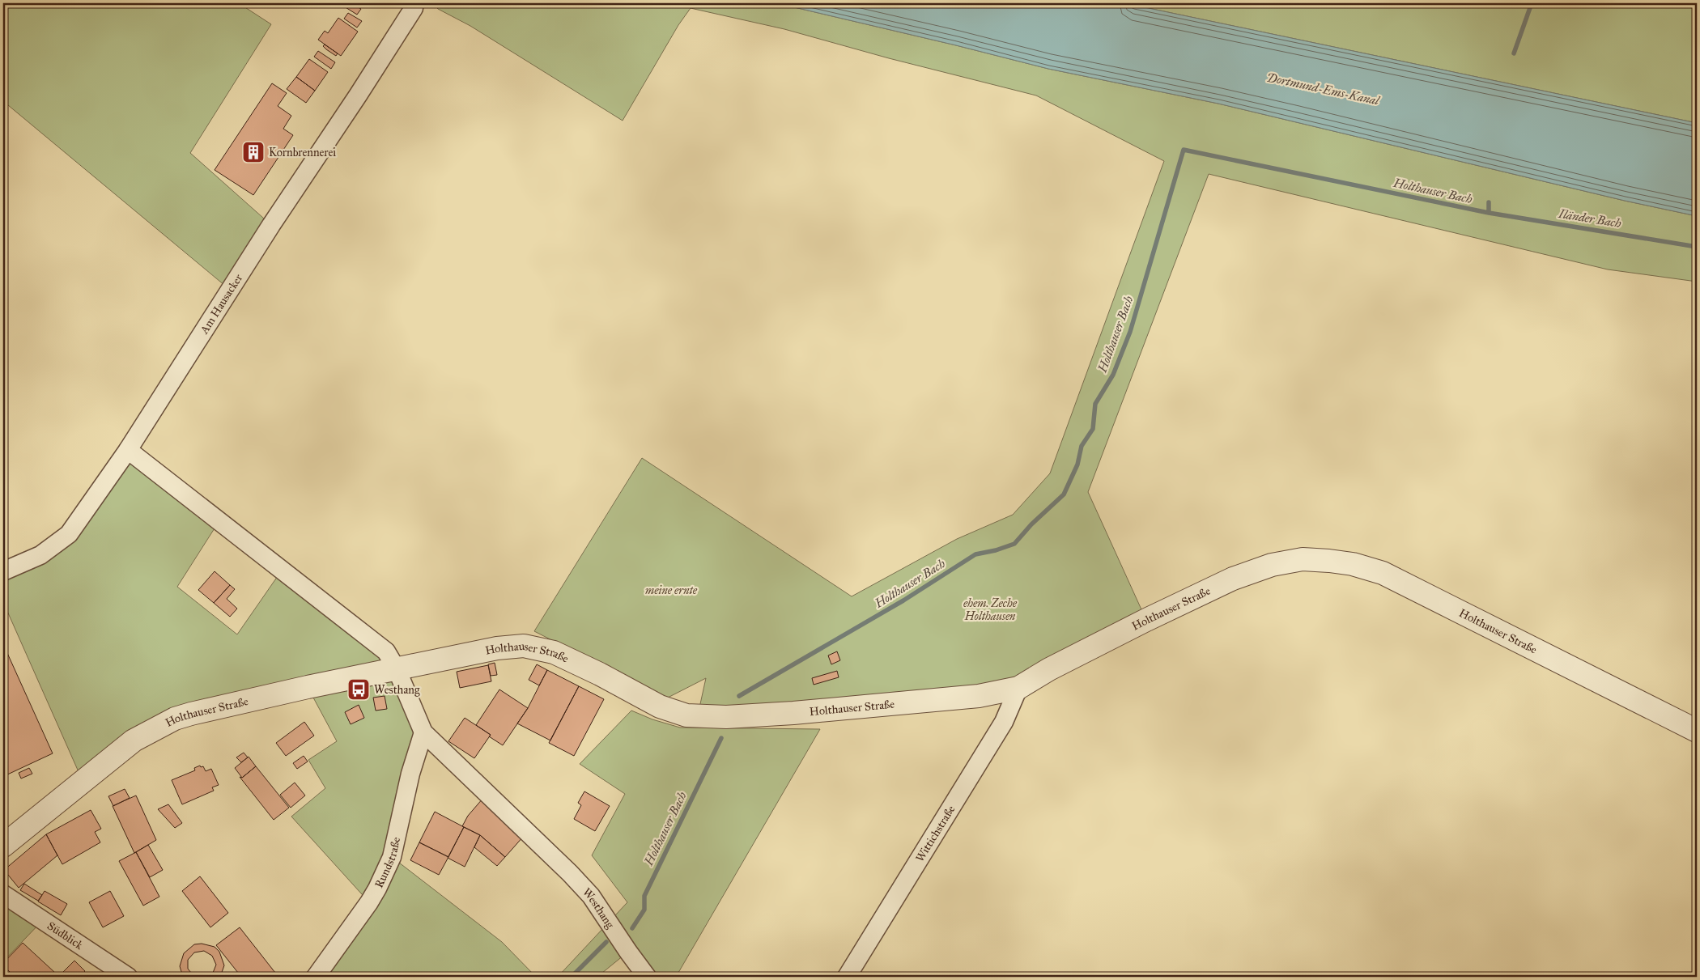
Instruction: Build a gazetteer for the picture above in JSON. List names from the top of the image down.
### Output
{
  "streets": {
    "street": [
      "Am Hausacker",
      "Holthauser Straße",
      "Wittichstraße",
      "Rundstraße",
      "Westhang",
      "Südblick"
    ]
  },
  "crossings": [
    ["Am Hausacker", "Westhang"],
    ["Holthauser Straße", "Wittichstraße"],
    ["Holthauser Straße", "Westhang"],
    ["Rundstraße", "Westhang"]
  ],
  "water": ["Dortmund-Ems-Kanal", "Holthauser Bach", "Iländer Bach"],
  "parks": ["meine ernte", "ehem. Zeche Holthausen"],
  "places": {
    "building": ["Kornbrennerei"],
    "bus stop": ["Westhang"]
  }
}
